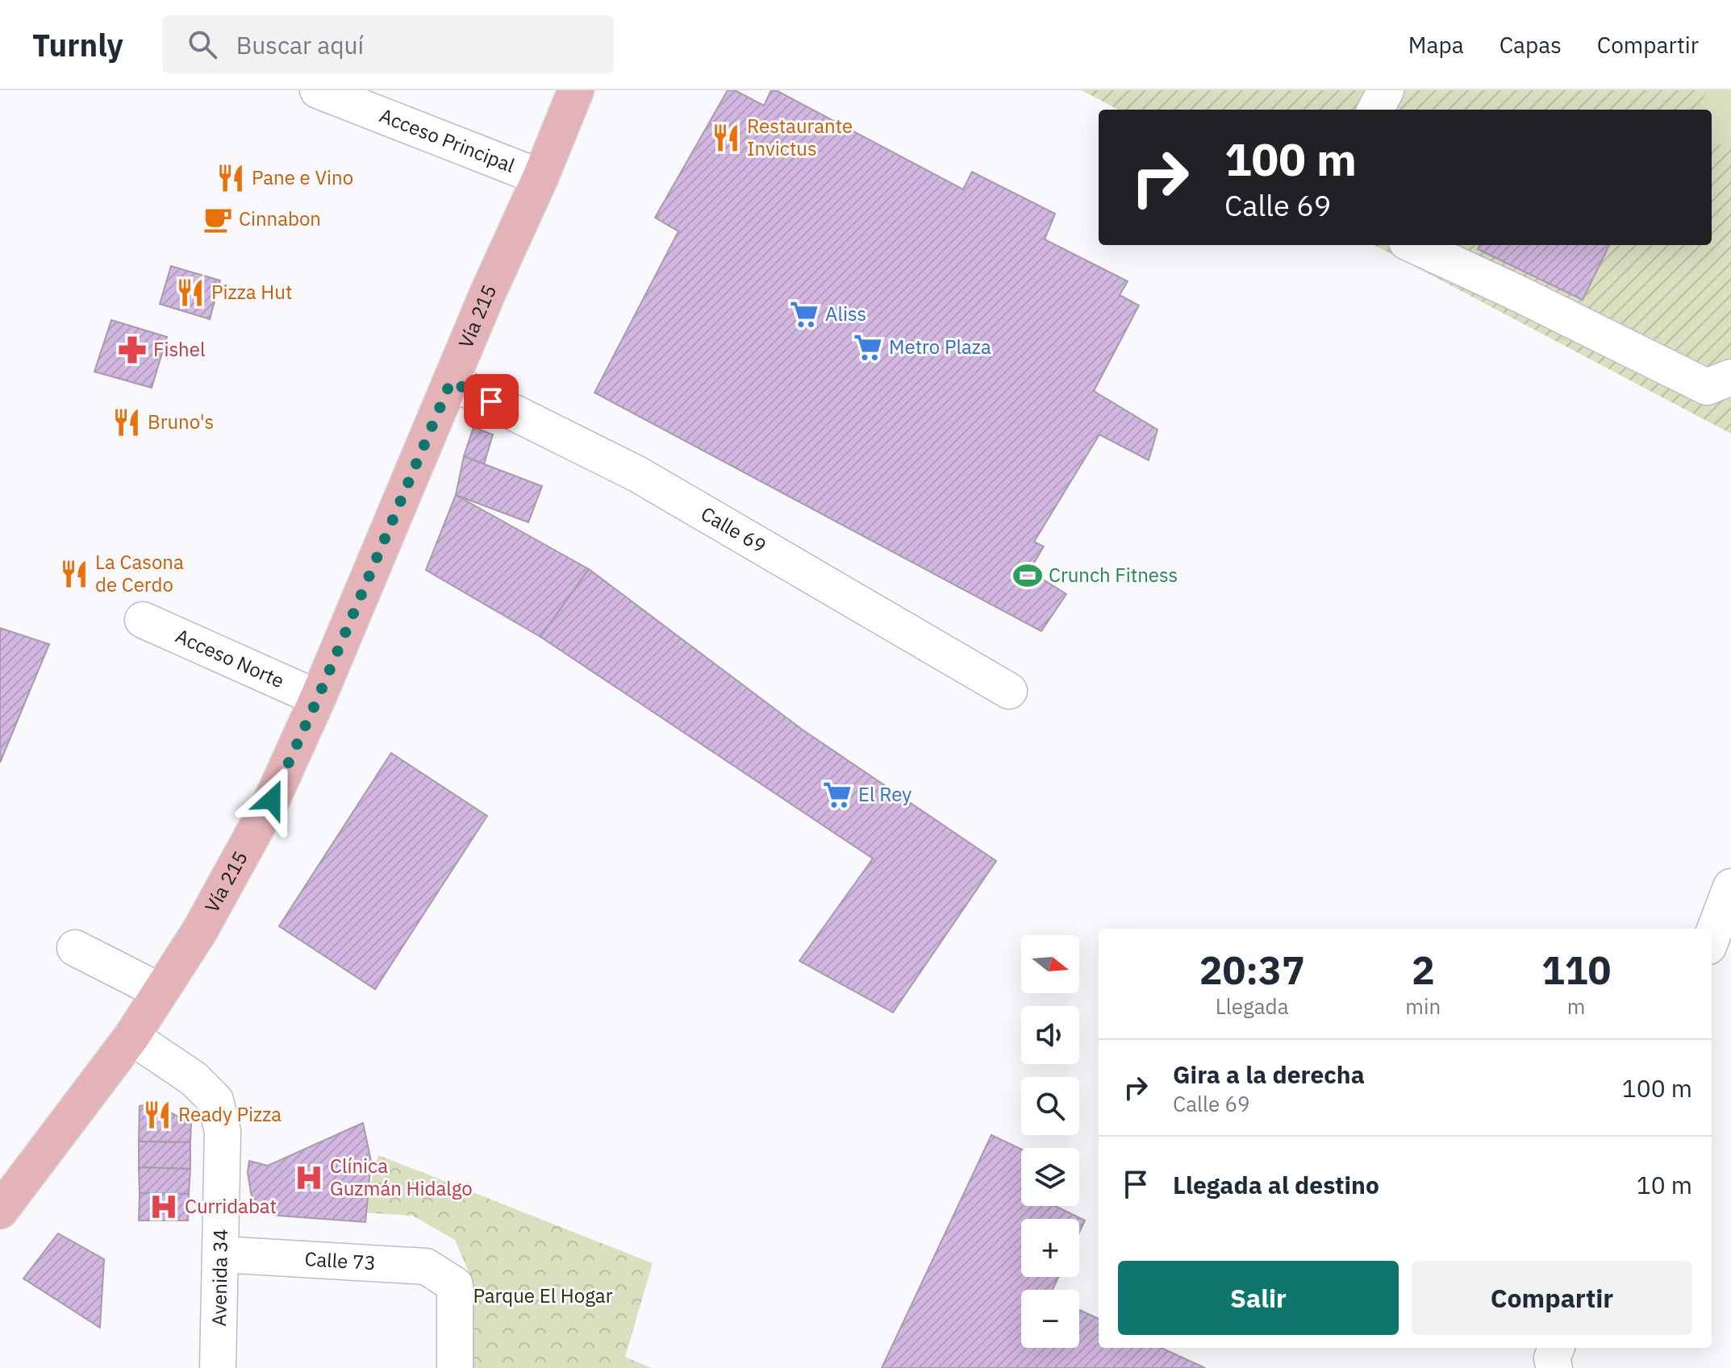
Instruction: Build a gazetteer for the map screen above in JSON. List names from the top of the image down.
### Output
{
  "streets": {
    "main road": ["Vía 215"],
    "street": [
      "Acceso Principal",
      "Calle 69",
      "Acceso Norte",
      "Calle 73",
      "Avenida 34"
    ]
  },
  "crossings": [
    ["Acceso Principal", "Vía 215"],
    ["Vía 215", "Calle 69"],
    ["Vía 215", "Acceso Norte"],
    ["Vía 215", "Avenida 34"],
    ["Calle 73", "Avenida 34"]
  ],
  "parks": ["Parque El Hogar"],
  "places": {
    "restaurant": [
      "Restaurante Invictus",
      "Pane e Vino",
      "Pizza Hut",
      "Bruno's",
      "La Casona de Cerdo",
      "Ready Pizza"
    ],
    "cafe": ["Cinnabon"],
    "supermarket": ["Aliss", "Metro Plaza", "El Rey"],
    "pharmacy": ["Fishel"],
    "sports": ["Crunch Fitness"],
    "hospital": ["Clínica Guzmán Hidalgo", "Curridabat"]
  },
  "north": "right",
  "page": {
    "header": "Turnly",
    "search": "Buscar aquí",
    "nav": ["Mapa", "Capas", "Compartir"],
    "turn": ["100 m", "Calle 69"],
    "eta": [
      "20:37",
      "Llegada",
      "2",
      "min",
      "110",
      "m"
    ],
    "map_buttons": ["+", "−"],
    "list": [
      {
        "name": "Gira a la derecha",
        "note": "Calle 69",
        "value": "100 m"
      },
      {
        "name": "Llegada al destino",
        "value": "10 m"
      }
    ],
    "buttons": ["Salir", "Compartir"]
  }
}
